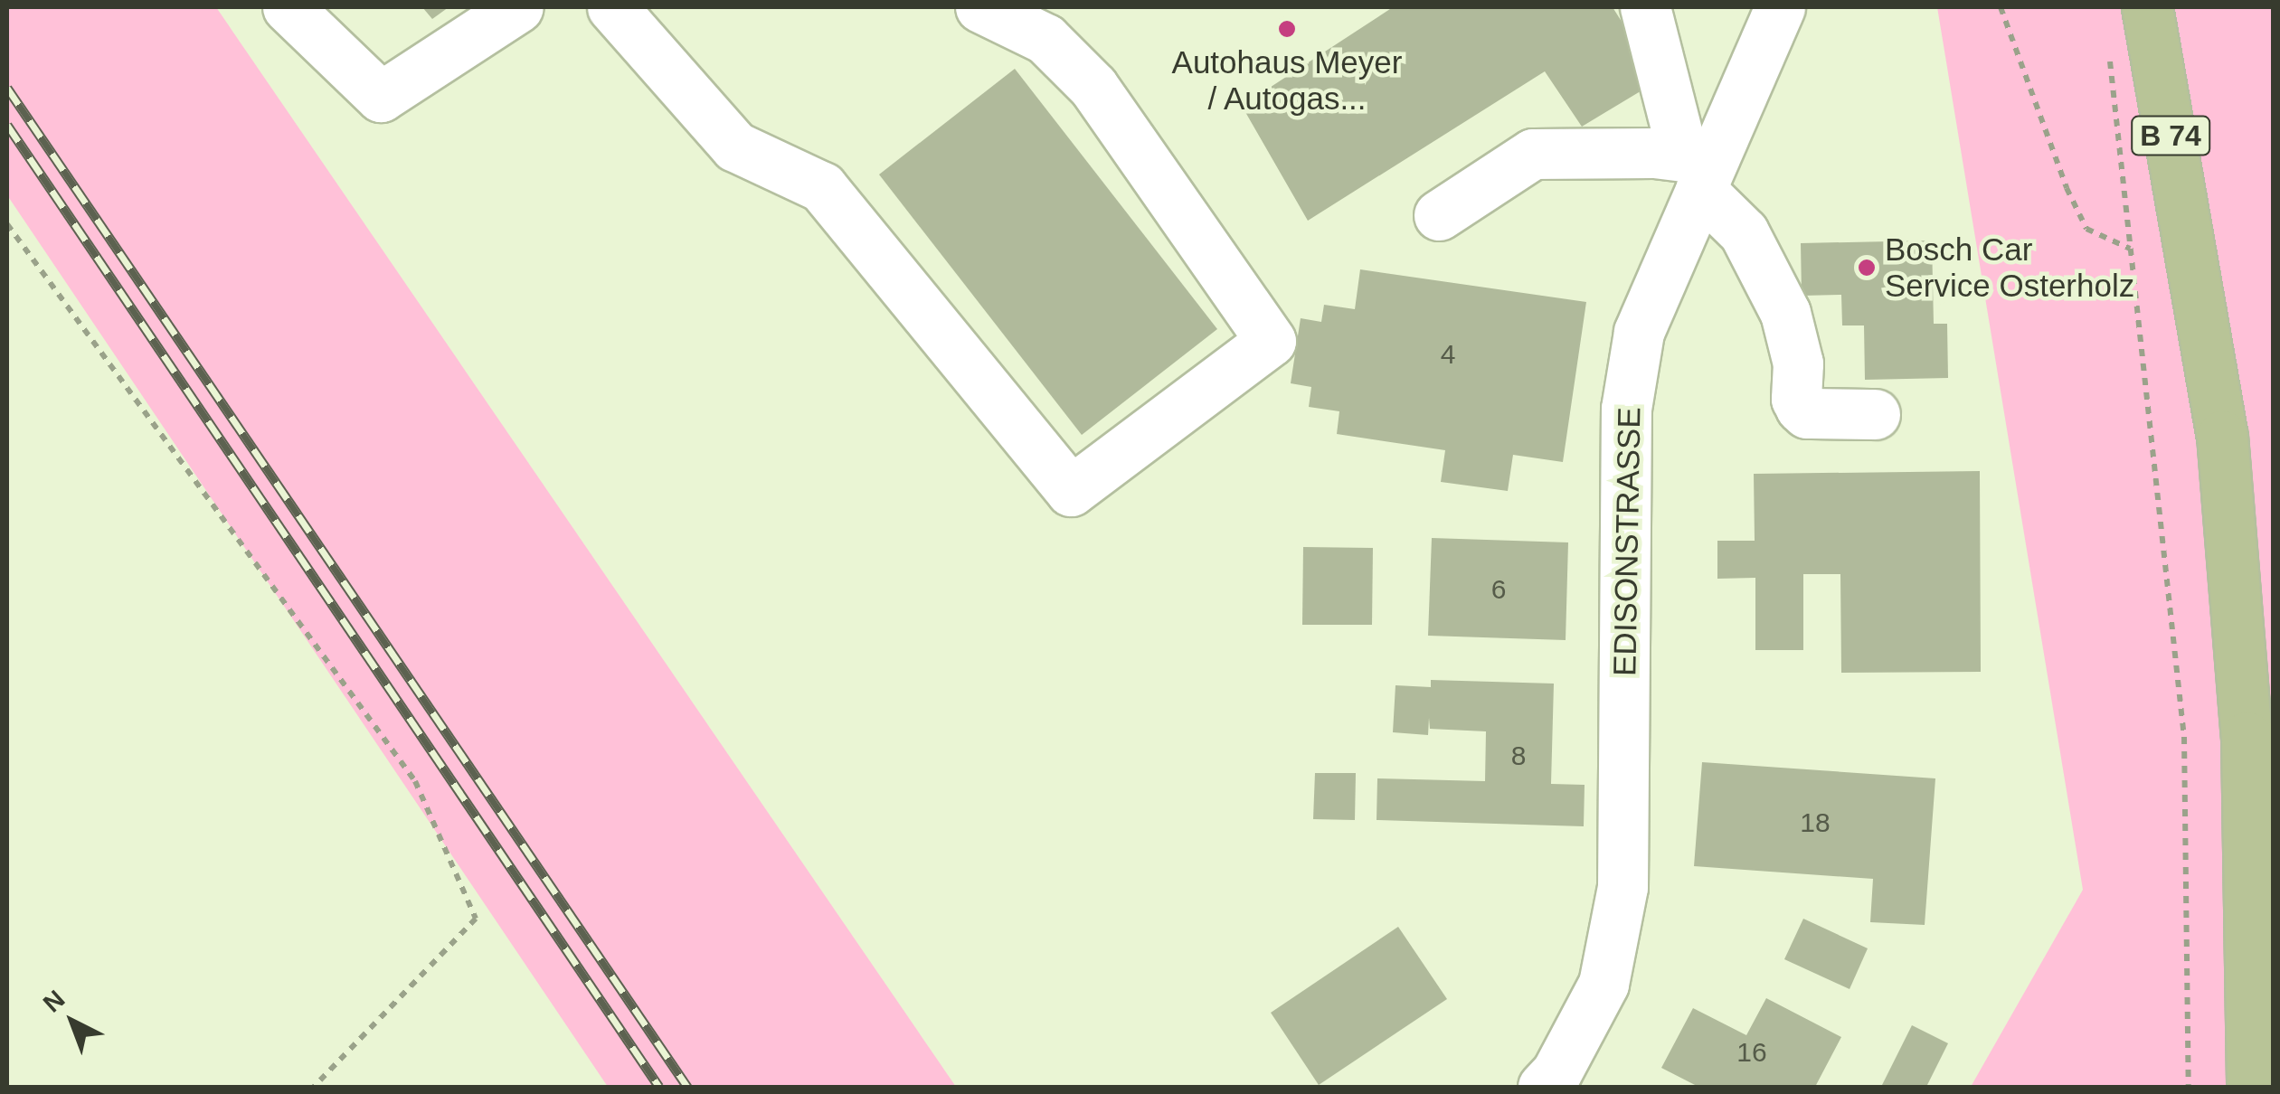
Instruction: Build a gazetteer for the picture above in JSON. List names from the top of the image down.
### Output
{
  "streets": {
    "main road": ["B 74"],
    "street": ["EDISONSTRASSE"]
  },
  "places": ["Autohaus Meyer / Autogas...", "Bosch Car Service Osterholz"],
  "house_numbers": [
    "4",
    "6",
    "8",
    "18",
    "16"
  ],
  "north": "top left"
}
